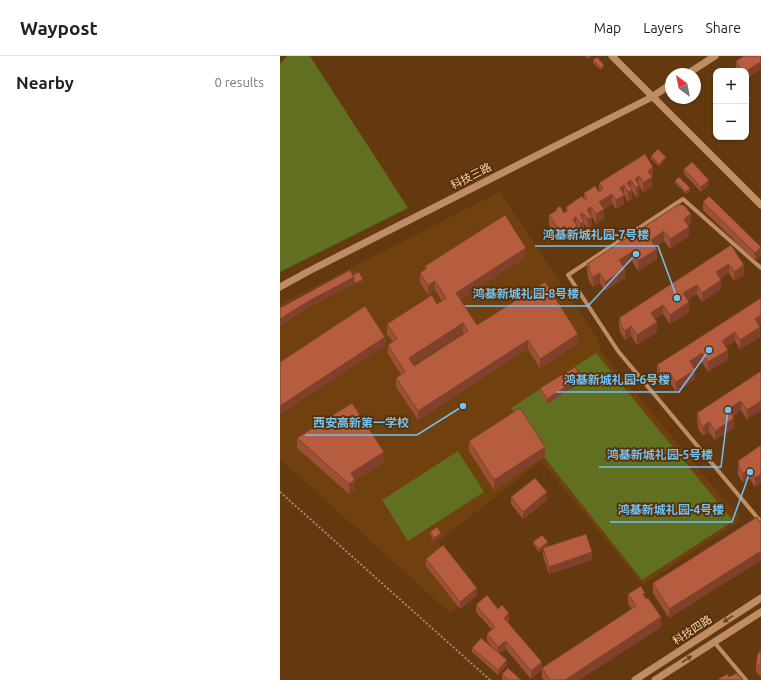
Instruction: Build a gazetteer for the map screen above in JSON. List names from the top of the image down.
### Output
{
  "streets": {
    "street": ["科技三路", "科技四路"]
  },
  "places": [
    "鸿基新城礼园-8号楼",
    "鸿基新城礼园-7号楼",
    "鸿基新城礼园-6号楼",
    "西安高新第一学校",
    "鸿基新城礼园-5号楼",
    "鸿基新城礼园-4号楼"
  ],
  "north": "top left",
  "page": {
    "header": "Waypost",
    "nav": ["Map", "Layers", "Share"],
    "heading": ["Nearby", "0 results"],
    "map_buttons": ["+", "−"]
  }
}
